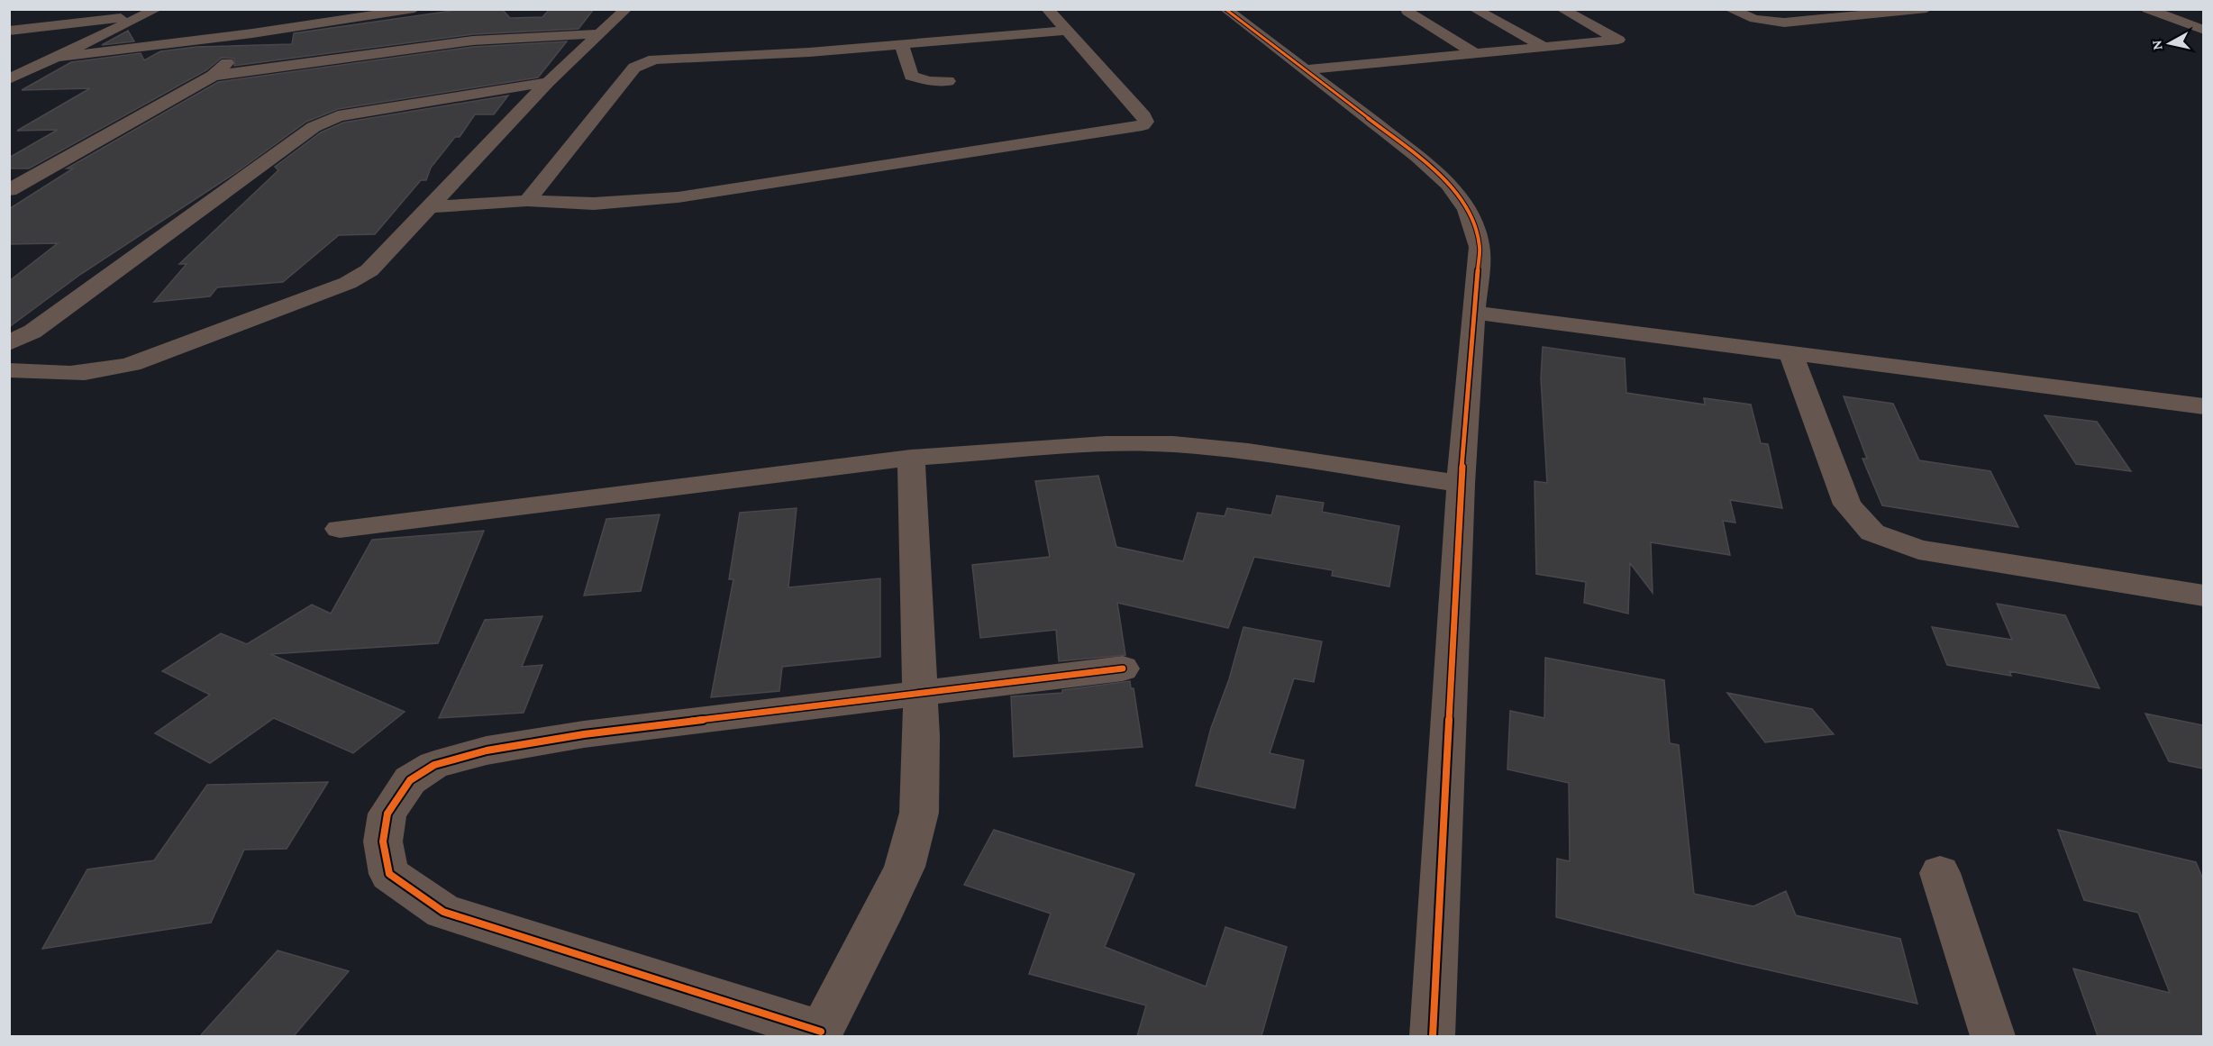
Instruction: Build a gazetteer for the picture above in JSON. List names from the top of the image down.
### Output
{
  "north": "left"
}
